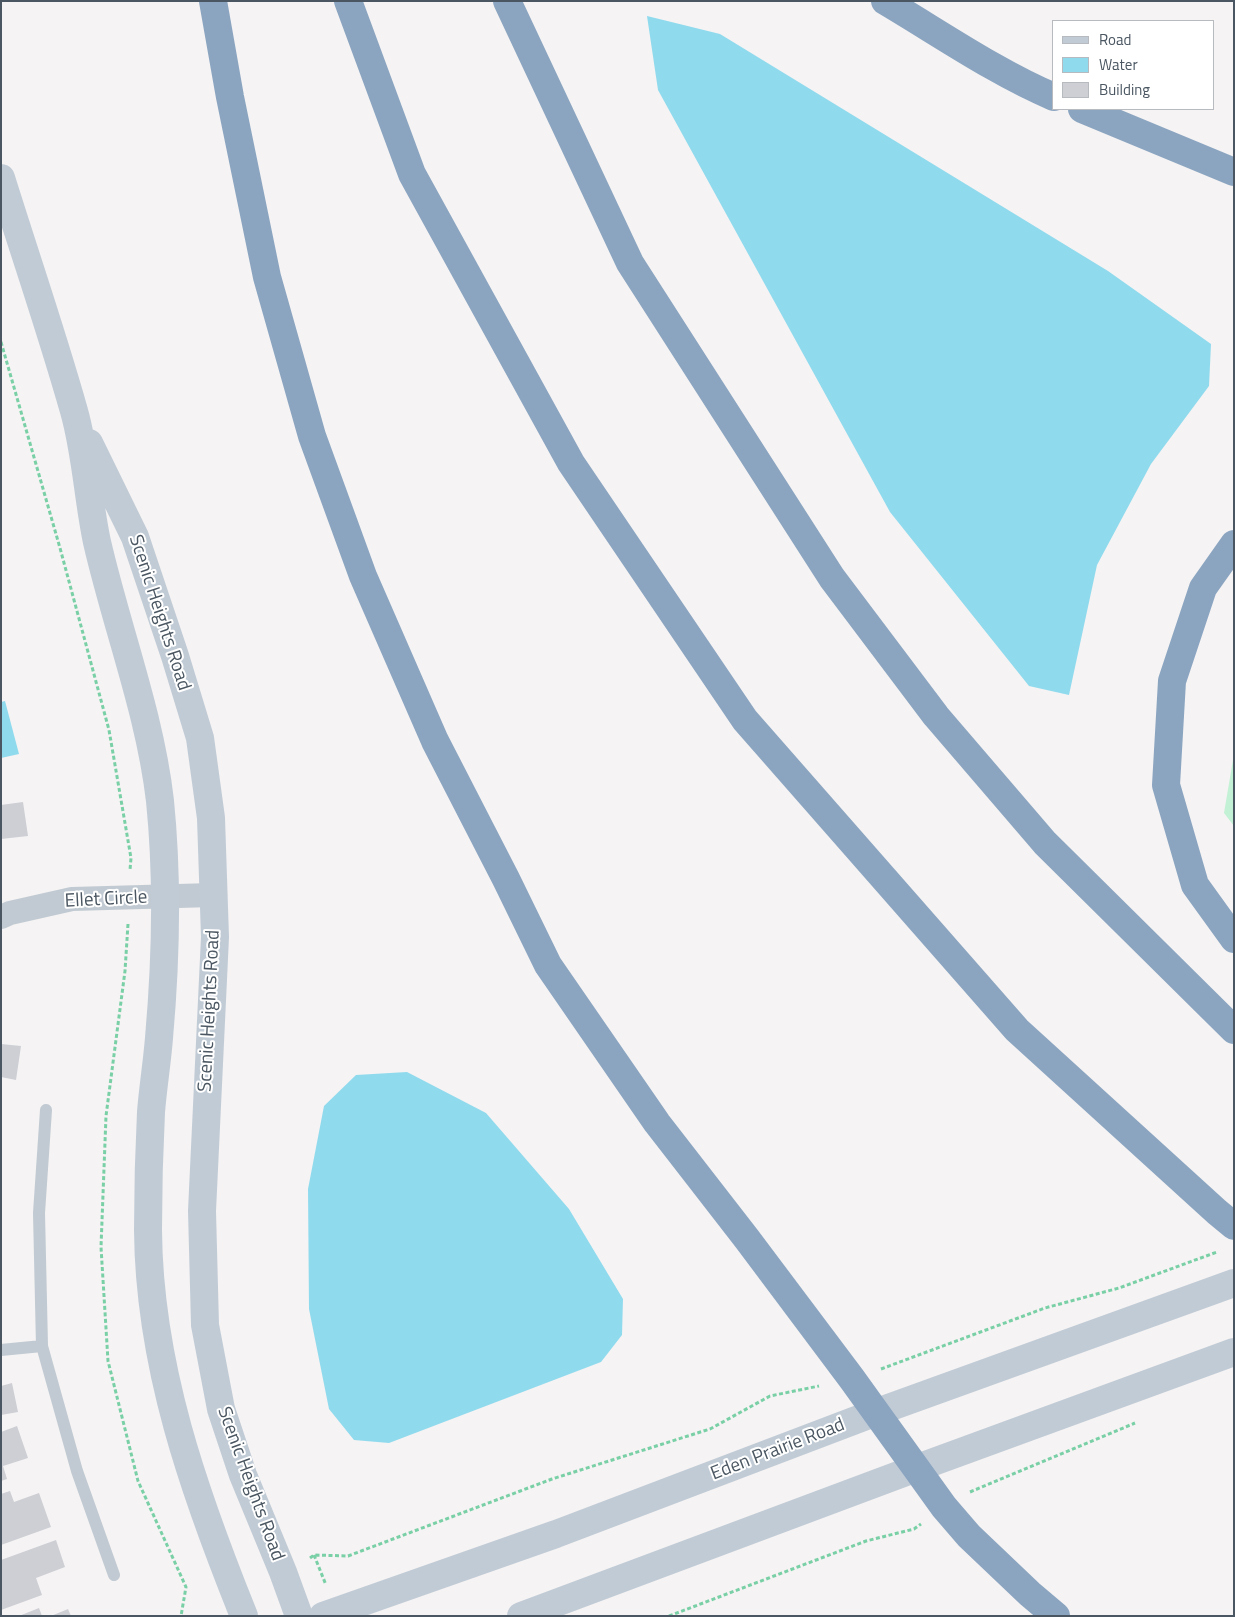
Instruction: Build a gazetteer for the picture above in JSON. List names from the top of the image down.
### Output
{
  "streets": {
    "street": ["Scenic Heights Road", "Ellet Circle", "Eden Prairie Road"]
  },
  "crossings": [
    ["Scenic Heights Road", "Ellet Circle"]
  ],
  "legend": ["Road", "Water", "Building"]
}
